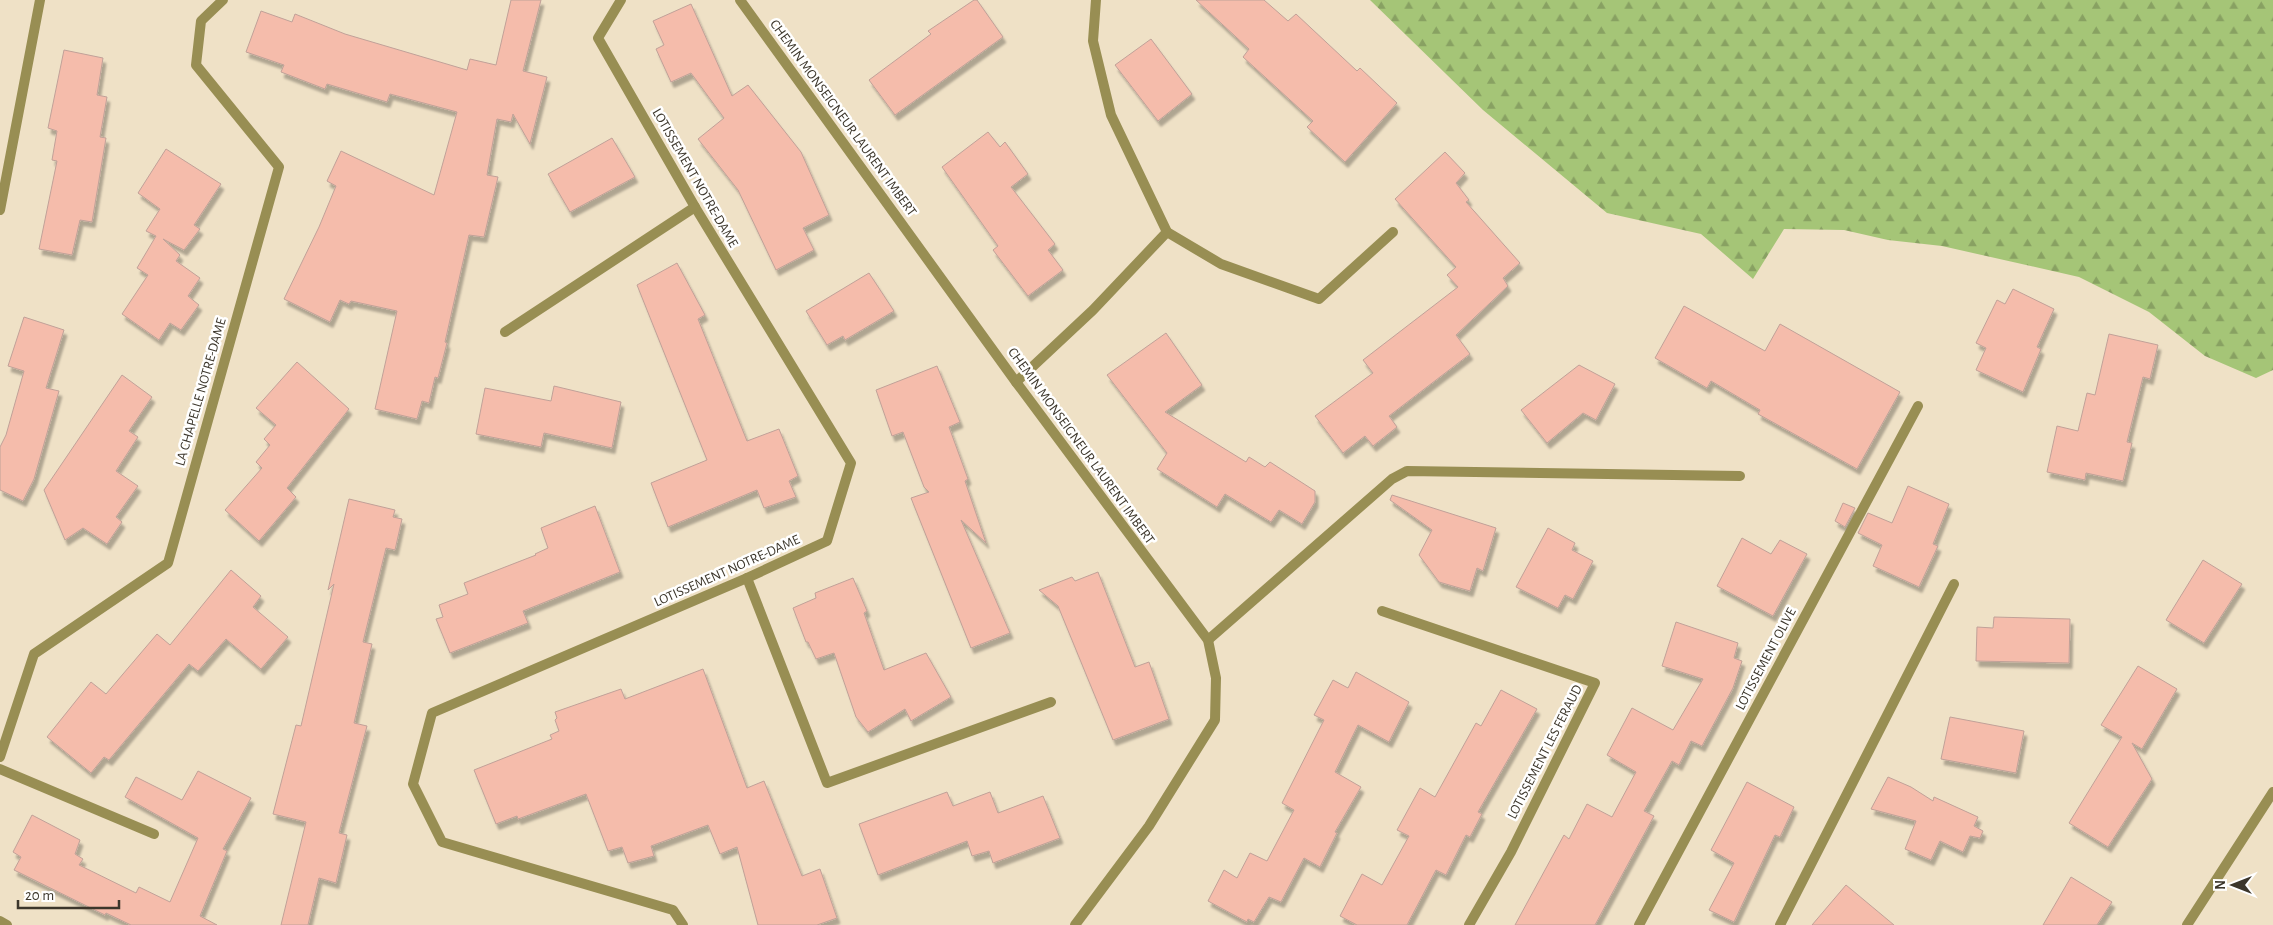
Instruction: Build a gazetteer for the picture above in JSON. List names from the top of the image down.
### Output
{
  "streets": {
    "street": [
      "CHEMIN MONSEIGNEUR LAURENT IMBERT",
      "LOTISSEMENT NOTRE-DAME",
      "LA CHAPELLE NOTRE-DAME",
      "LOTISSEMENT OLIVE",
      "LOTISSEMENT LES FERAUD"
    ]
  },
  "scale_bar": "20 m",
  "north": "left"
}
